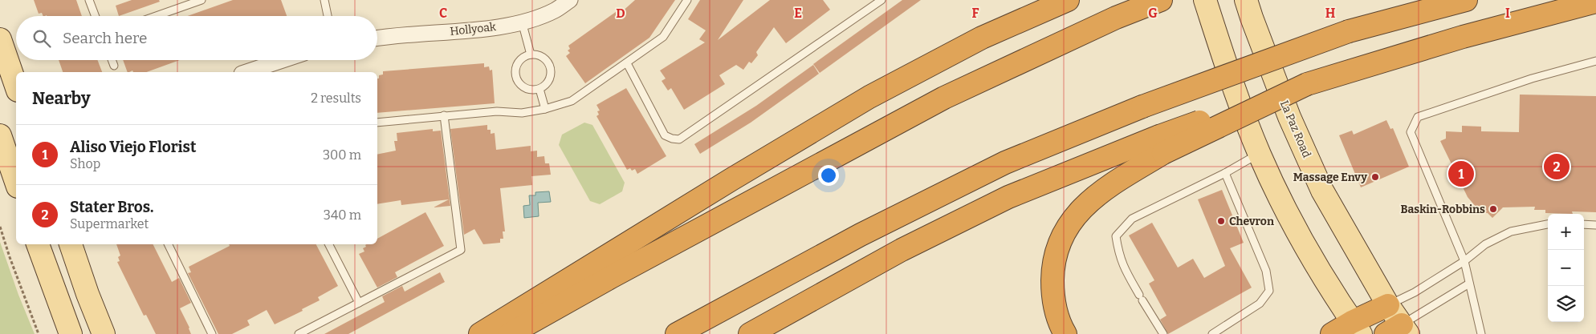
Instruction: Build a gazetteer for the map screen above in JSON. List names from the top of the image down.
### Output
{
  "streets": {
    "main road": ["La Paz Road"],
    "street": ["Hollyoak"]
  },
  "places": ["Massage Envy", "Baskin-Robbins", "Chevron"],
  "page": {
    "search": "Search here",
    "heading": ["Nearby", "2 results"],
    "list": [
      {
        "mark": "1",
        "name": "Aliso Viejo Florist",
        "note": "Shop",
        "value": "300 m"
      },
      {
        "mark": "2",
        "name": "Stater Bros.",
        "note": "Supermarket",
        "value": "340 m"
      }
    ],
    "pins": ["2", "1"],
    "map_buttons": ["+", "−"]
  },
  "grid": {
    "columns": [
      "C",
      "D",
      "E",
      "F",
      "G",
      "H",
      "I"
    ]
  }
}
